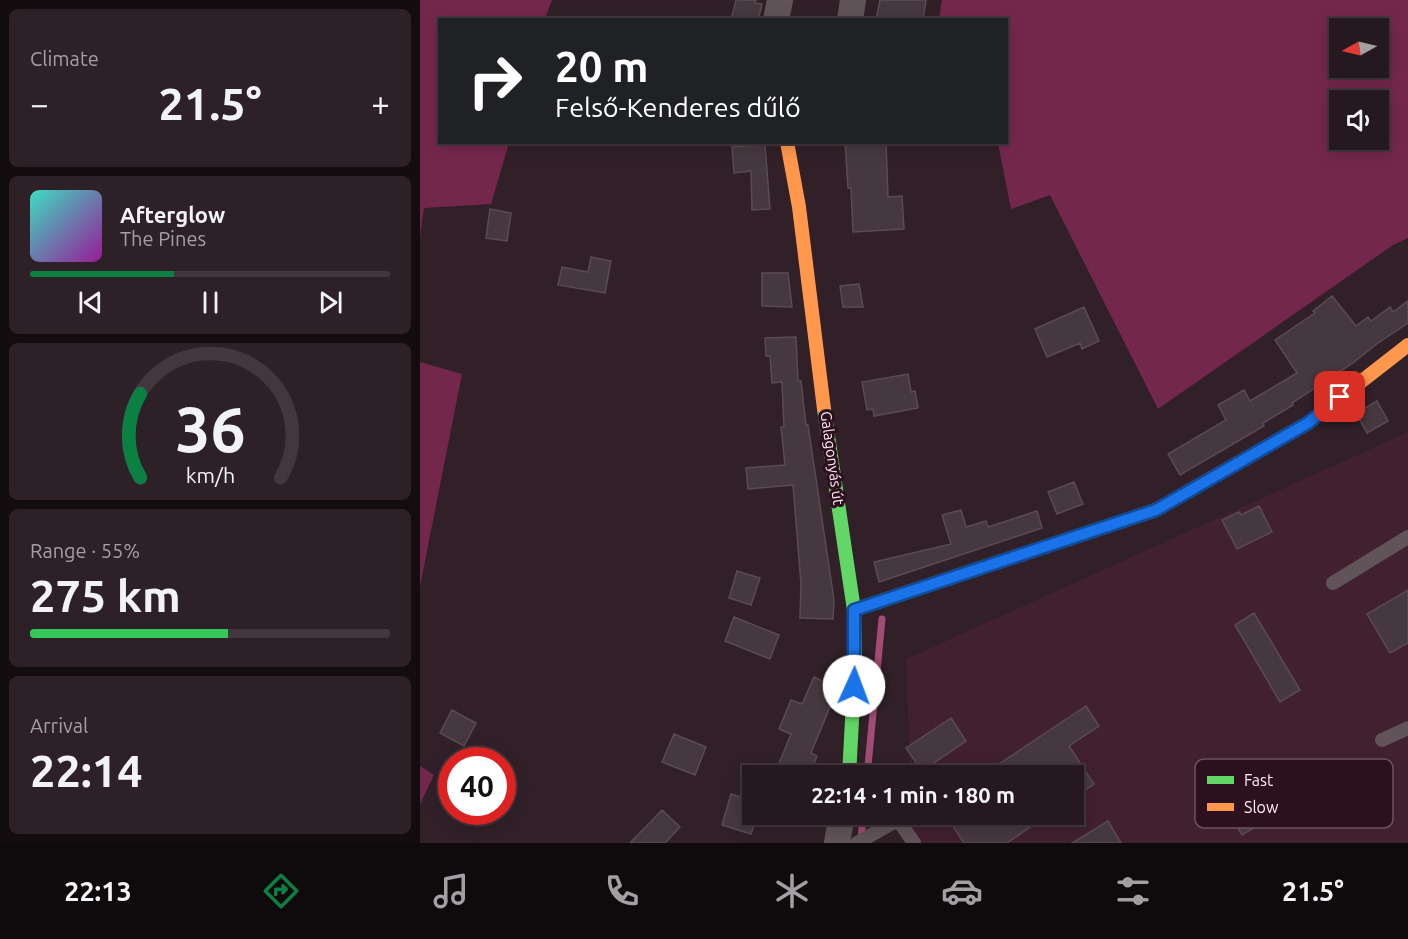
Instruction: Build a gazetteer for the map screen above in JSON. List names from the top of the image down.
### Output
{
  "streets": {
    "street": ["Galagonyás út"]
  },
  "legend": ["Fast", "Slow"],
  "north": "left",
  "page": {
    "tile": [
      "Climate",
      ["Range · 55%", "275 km"],
      ["Arrival", "22:14"]
    ],
    "turn": ["20 m", "Felső-Kenderes dűlő"],
    "heat": ["−", "21.5°", "+"],
    "song": ["Afterglow", "The Pines"],
    "limit": "40",
    "trip": "22:14 · 1 min · 180 m",
    "tabs": ["22:13", "21.5°"],
    "gauge": ["36", "km/h"]
  }
}
